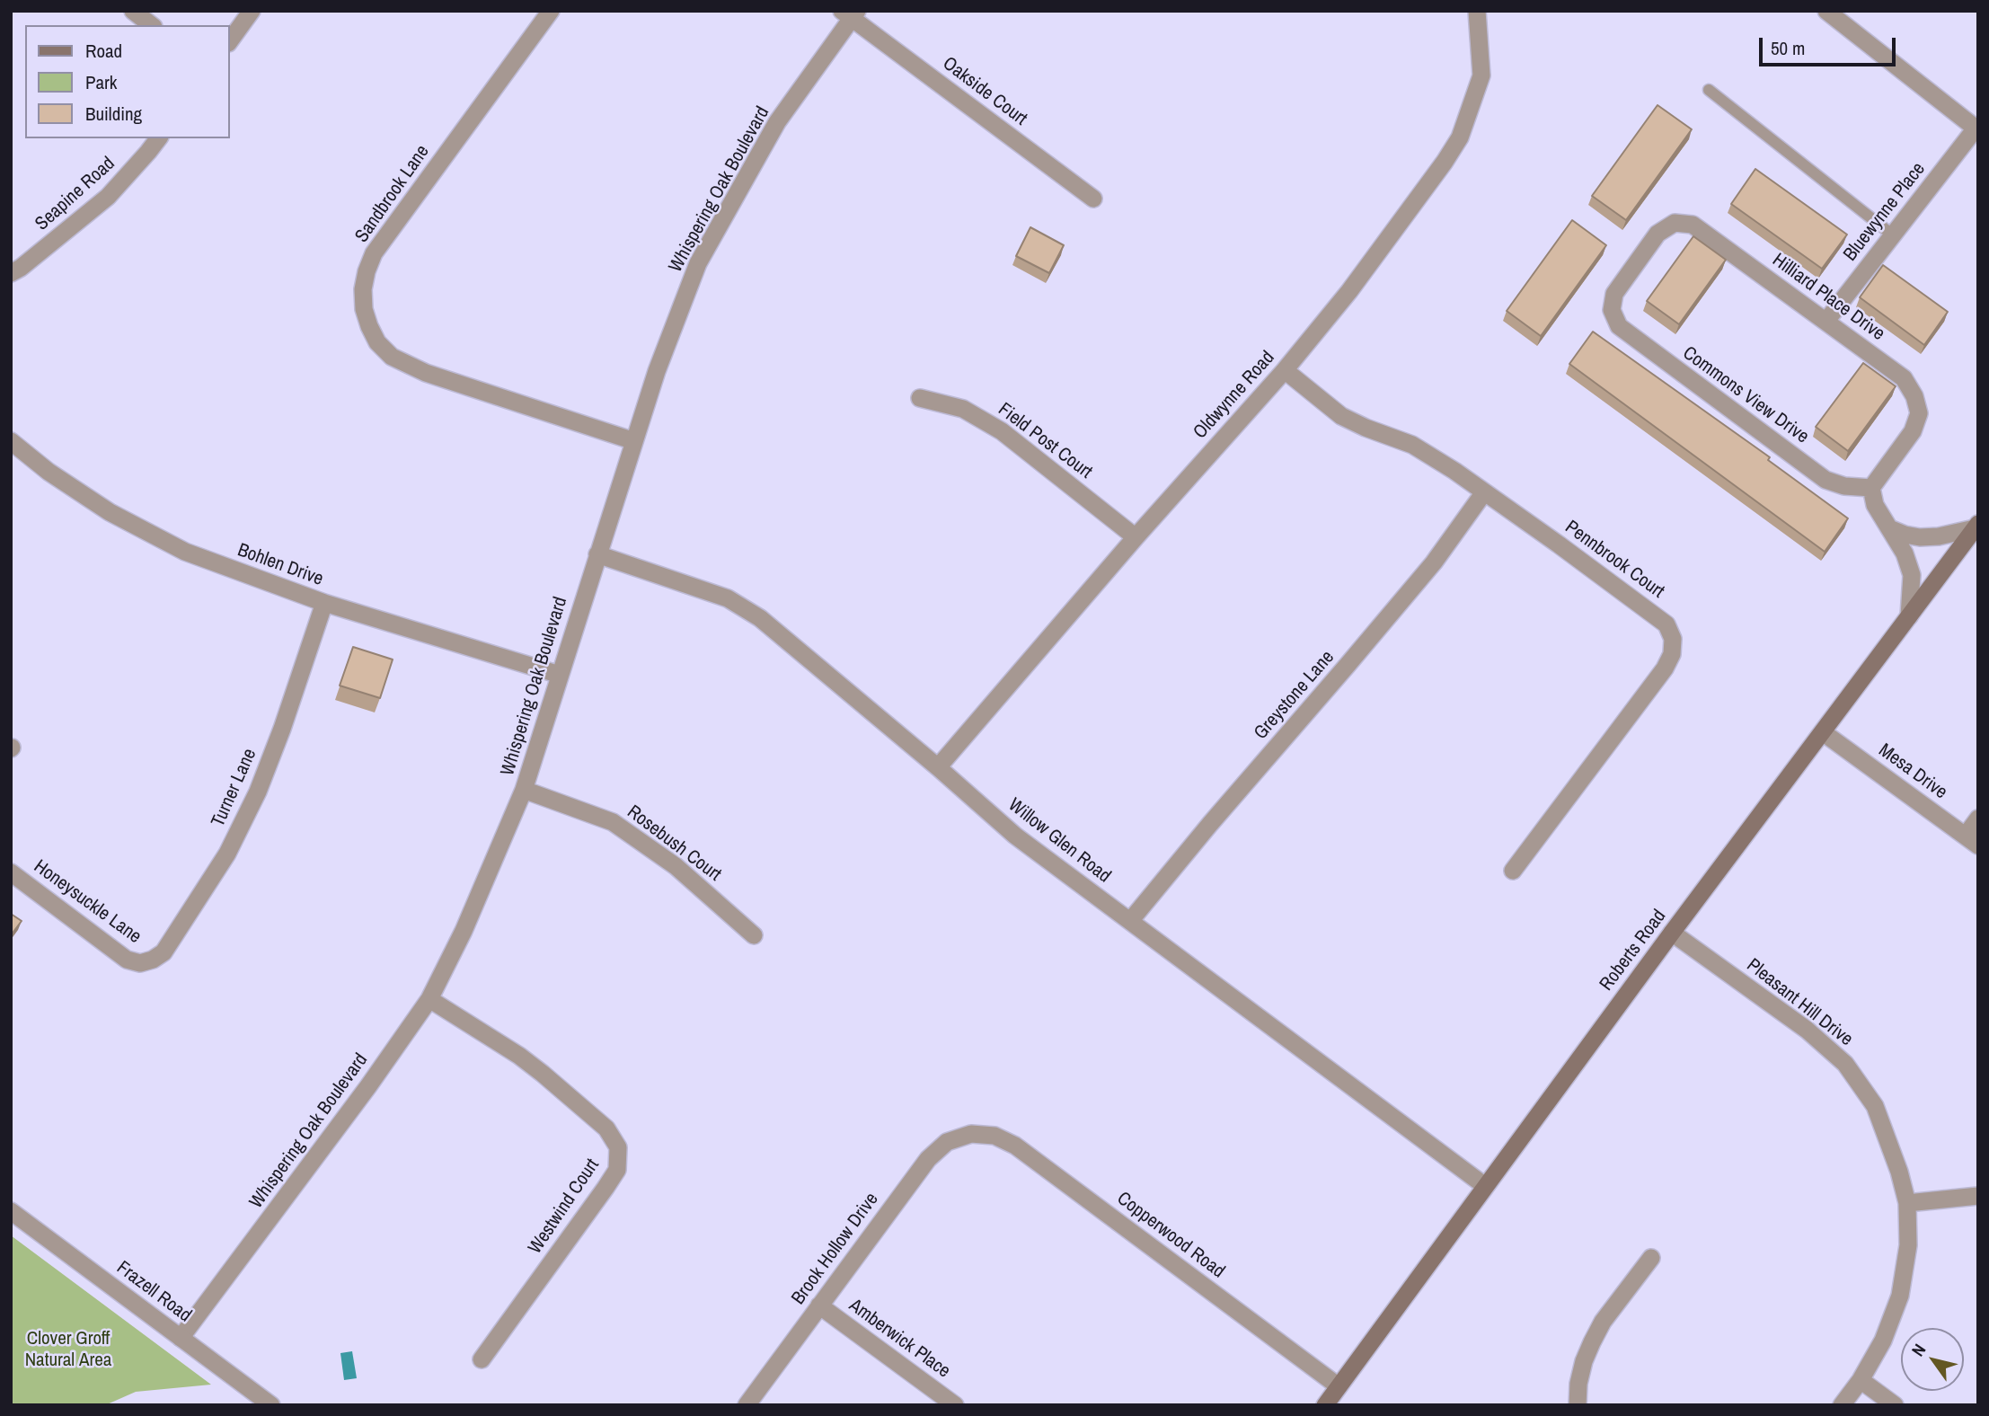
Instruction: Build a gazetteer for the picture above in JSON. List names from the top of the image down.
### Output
{
  "streets": {
    "main road": ["Roberts Road"],
    "street": [
      "Oakside Court",
      "Whispering Oak Boulevard",
      "Seapine Road",
      "Sandbrook Lane",
      "Bluewynne Place",
      "Hilliard Place Drive",
      "Oldwynne Road",
      "Commons View Drive",
      "Field Post Court",
      "Pennbrook Court",
      "Bohlen Drive",
      "Greystone Lane",
      "Mesa Drive",
      "Turner Lane",
      "Willow Glen Road",
      "Rosebush Court",
      "Honeysuckle Lane",
      "Pleasant Hill Drive",
      "Westwind Court",
      "Copperwood Road",
      "Brook Hollow Drive",
      "Frazell Road",
      "Amberwick Place"
    ]
  },
  "crossings": [
    ["Oakside Court", "Whispering Oak Boulevard"],
    ["Whispering Oak Boulevard", "Sandbrook Lane"],
    ["Whispering Oak Boulevard", "Bohlen Drive"],
    ["Whispering Oak Boulevard", "Willow Glen Road"],
    ["Whispering Oak Boulevard", "Rosebush Court"],
    ["Whispering Oak Boulevard", "Westwind Court"],
    ["Whispering Oak Boulevard", "Frazell Road"],
    ["Bluewynne Place", "Hilliard Place Drive"],
    ["Hilliard Place Drive", "Commons View Drive"],
    ["Oldwynne Road", "Field Post Court"],
    ["Oldwynne Road", "Pennbrook Court"],
    ["Oldwynne Road", "Willow Glen Road"],
    ["Pennbrook Court", "Greystone Lane"],
    ["Bohlen Drive", "Turner Lane"],
    ["Greystone Lane", "Willow Glen Road"],
    ["Mesa Drive", "Roberts Road"],
    ["Turner Lane", "Honeysuckle Lane"],
    ["Willow Glen Road", "Roberts Road"],
    ["Roberts Road", "Pleasant Hill Drive"],
    ["Roberts Road", "Copperwood Road"],
    ["Copperwood Road", "Brook Hollow Drive"],
    ["Brook Hollow Drive", "Amberwick Place"]
  ],
  "parks": ["Clover Groff Natural Area"],
  "legend": ["Road", "Park", "Building"],
  "scale_bar": "50 m",
  "north": "top left"
}
